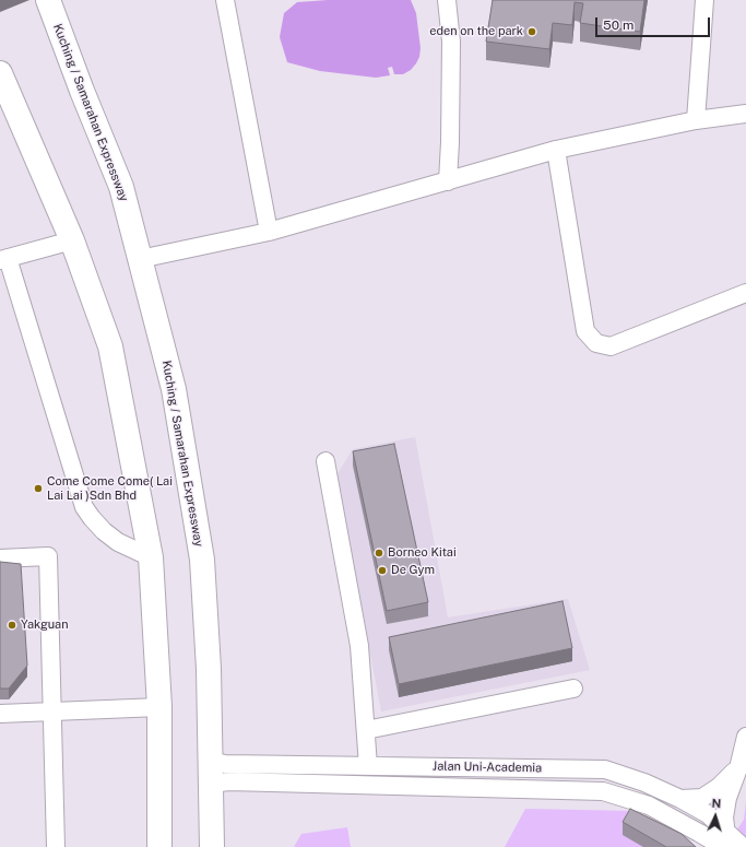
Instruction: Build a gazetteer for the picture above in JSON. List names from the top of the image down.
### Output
{
  "streets": {
    "highway": ["Kuching / Samarahan Expressway"],
    "street": ["Jalan Uni-Academia"]
  },
  "crossings": [
    ["Kuching / Samarahan Expressway", "Jalan Uni-Academia"]
  ],
  "places": [
    "eden on the park",
    "Come Come Come( Lai Lai Lai )Sdn Bhd",
    "Borneo Kitai",
    "De Gym",
    "Yakguan"
  ],
  "scale_bar": "50 m",
  "north": "top"
}
